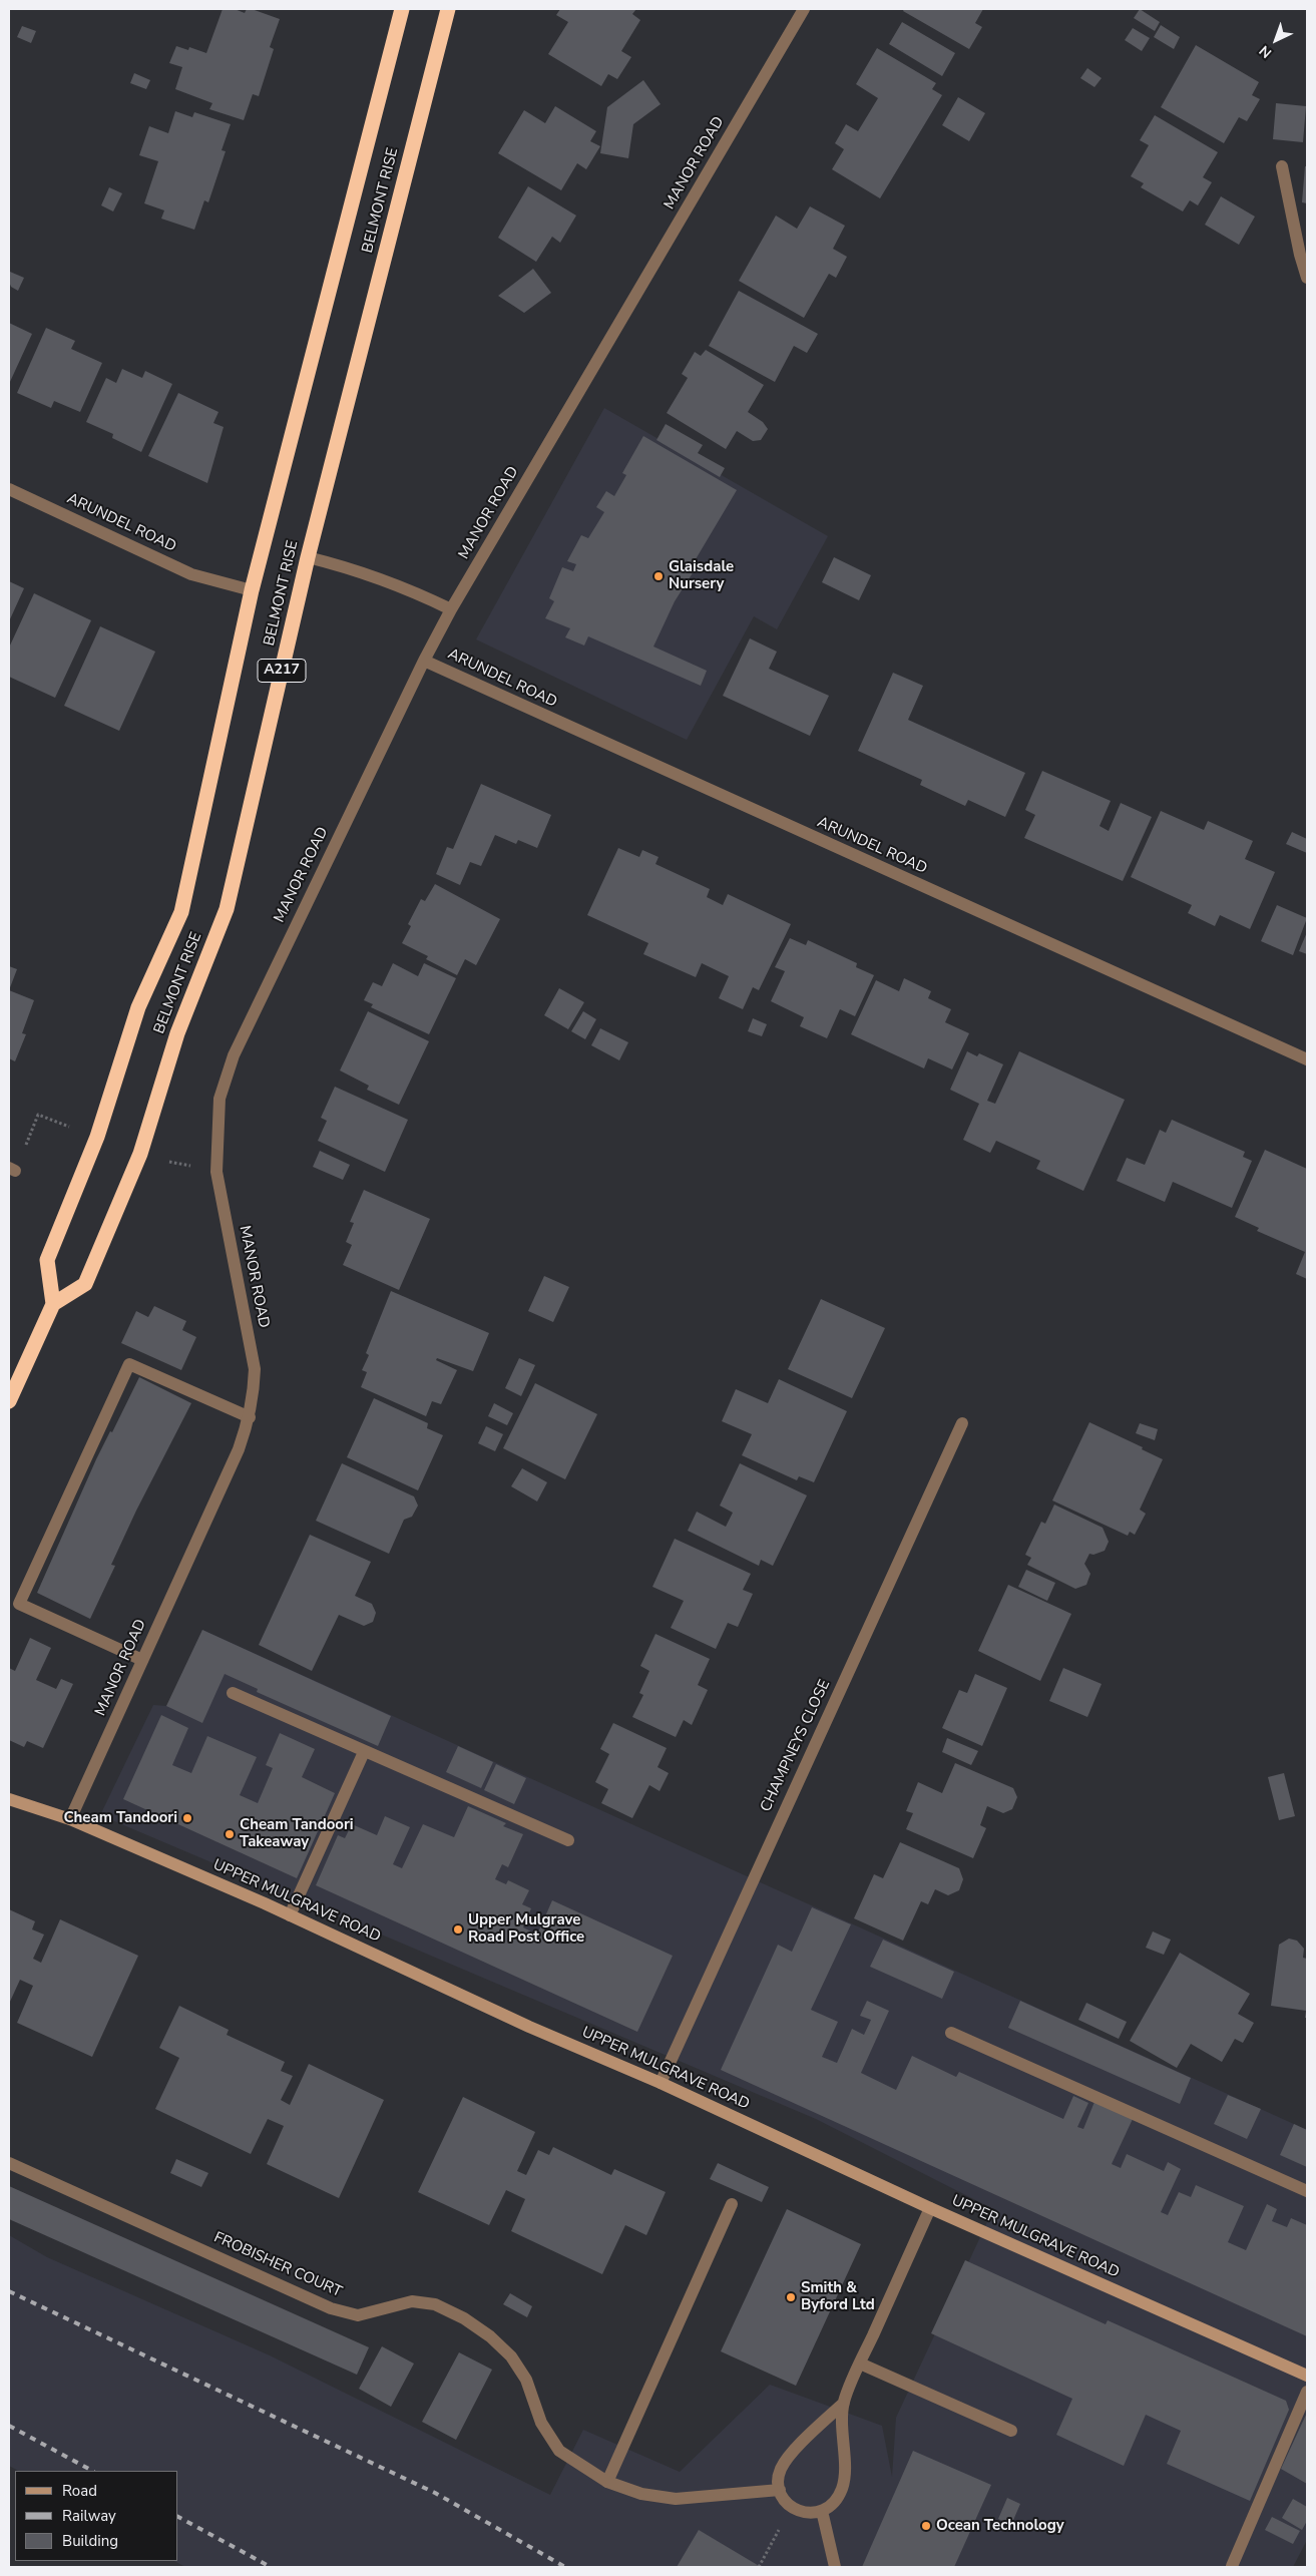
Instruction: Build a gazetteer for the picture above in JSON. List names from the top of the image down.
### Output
{
  "streets": {
    "highway": ["BELMONT RISE", "A217"],
    "street": [
      "MANOR ROAD",
      "ARUNDEL ROAD",
      "CHAMPNEYS CLOSE",
      "UPPER MULGRAVE ROAD",
      "FROBISHER COURT"
    ]
  },
  "crossings": [
    ["MANOR ROAD", "ARUNDEL ROAD"],
    ["MANOR ROAD", "UPPER MULGRAVE ROAD"],
    ["BELMONT RISE", "ARUNDEL ROAD"],
    ["CHAMPNEYS CLOSE", "UPPER MULGRAVE ROAD"]
  ],
  "places": [
    "Glaisdale Nursery",
    "Cheam Tandoori",
    "Cheam Tandoori Takeaway",
    "Upper Mulgrave Road Post Office",
    "Smith & Byford Ltd",
    "Ocean Technology"
  ],
  "legend": ["Road", "Railway", "Building"],
  "north": "bottom left"
}
